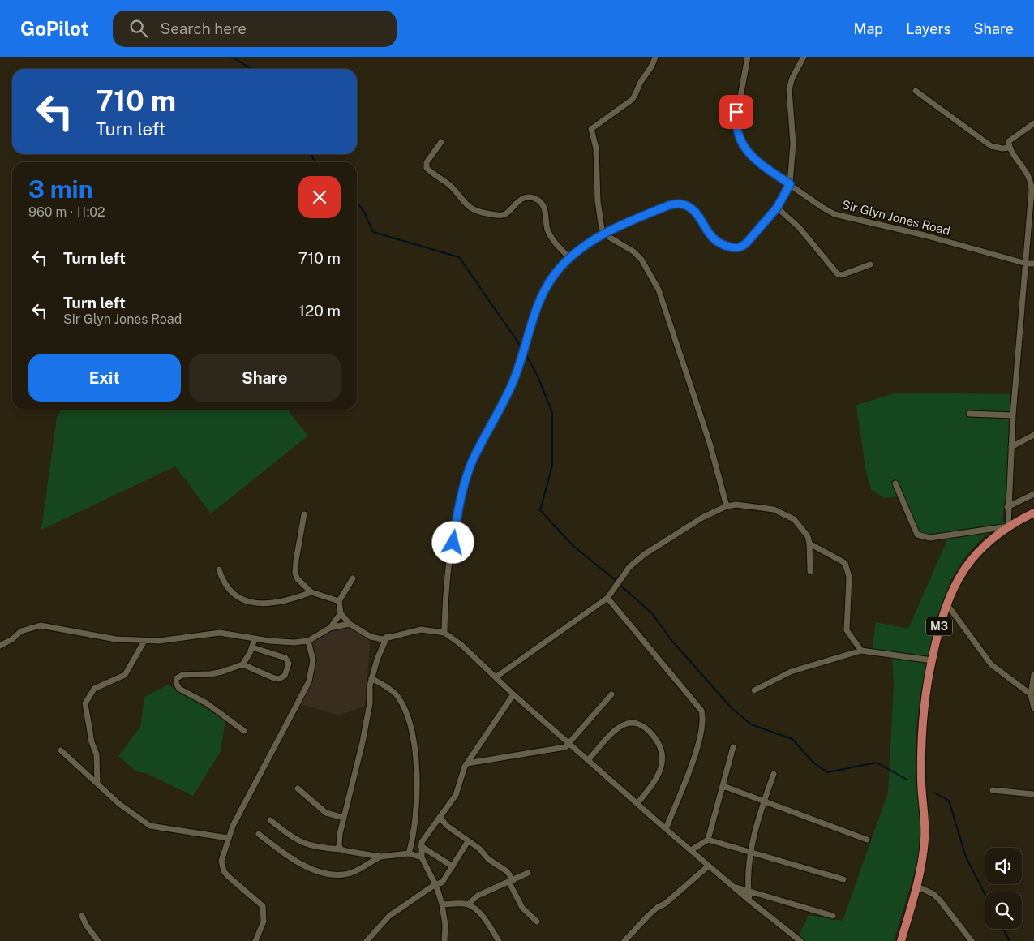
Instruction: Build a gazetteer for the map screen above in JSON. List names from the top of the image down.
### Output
{
  "streets": {
    "highway": ["M3"],
    "street": ["Sir Glyn Jones Road"]
  },
  "page": {
    "header": "GoPilot",
    "search": "Search here",
    "nav": ["Map", "Layers", "Share"],
    "turn": ["710 m", "Turn left"],
    "heading": ["3 min", "960 m · 11:02"],
    "list": [
      {
        "name": "Turn left",
        "value": "710 m"
      },
      {
        "name": "Turn left",
        "note": "Sir Glyn Jones Road",
        "value": "120 m"
      }
    ],
    "buttons": ["Exit", "Share"]
  }
}
